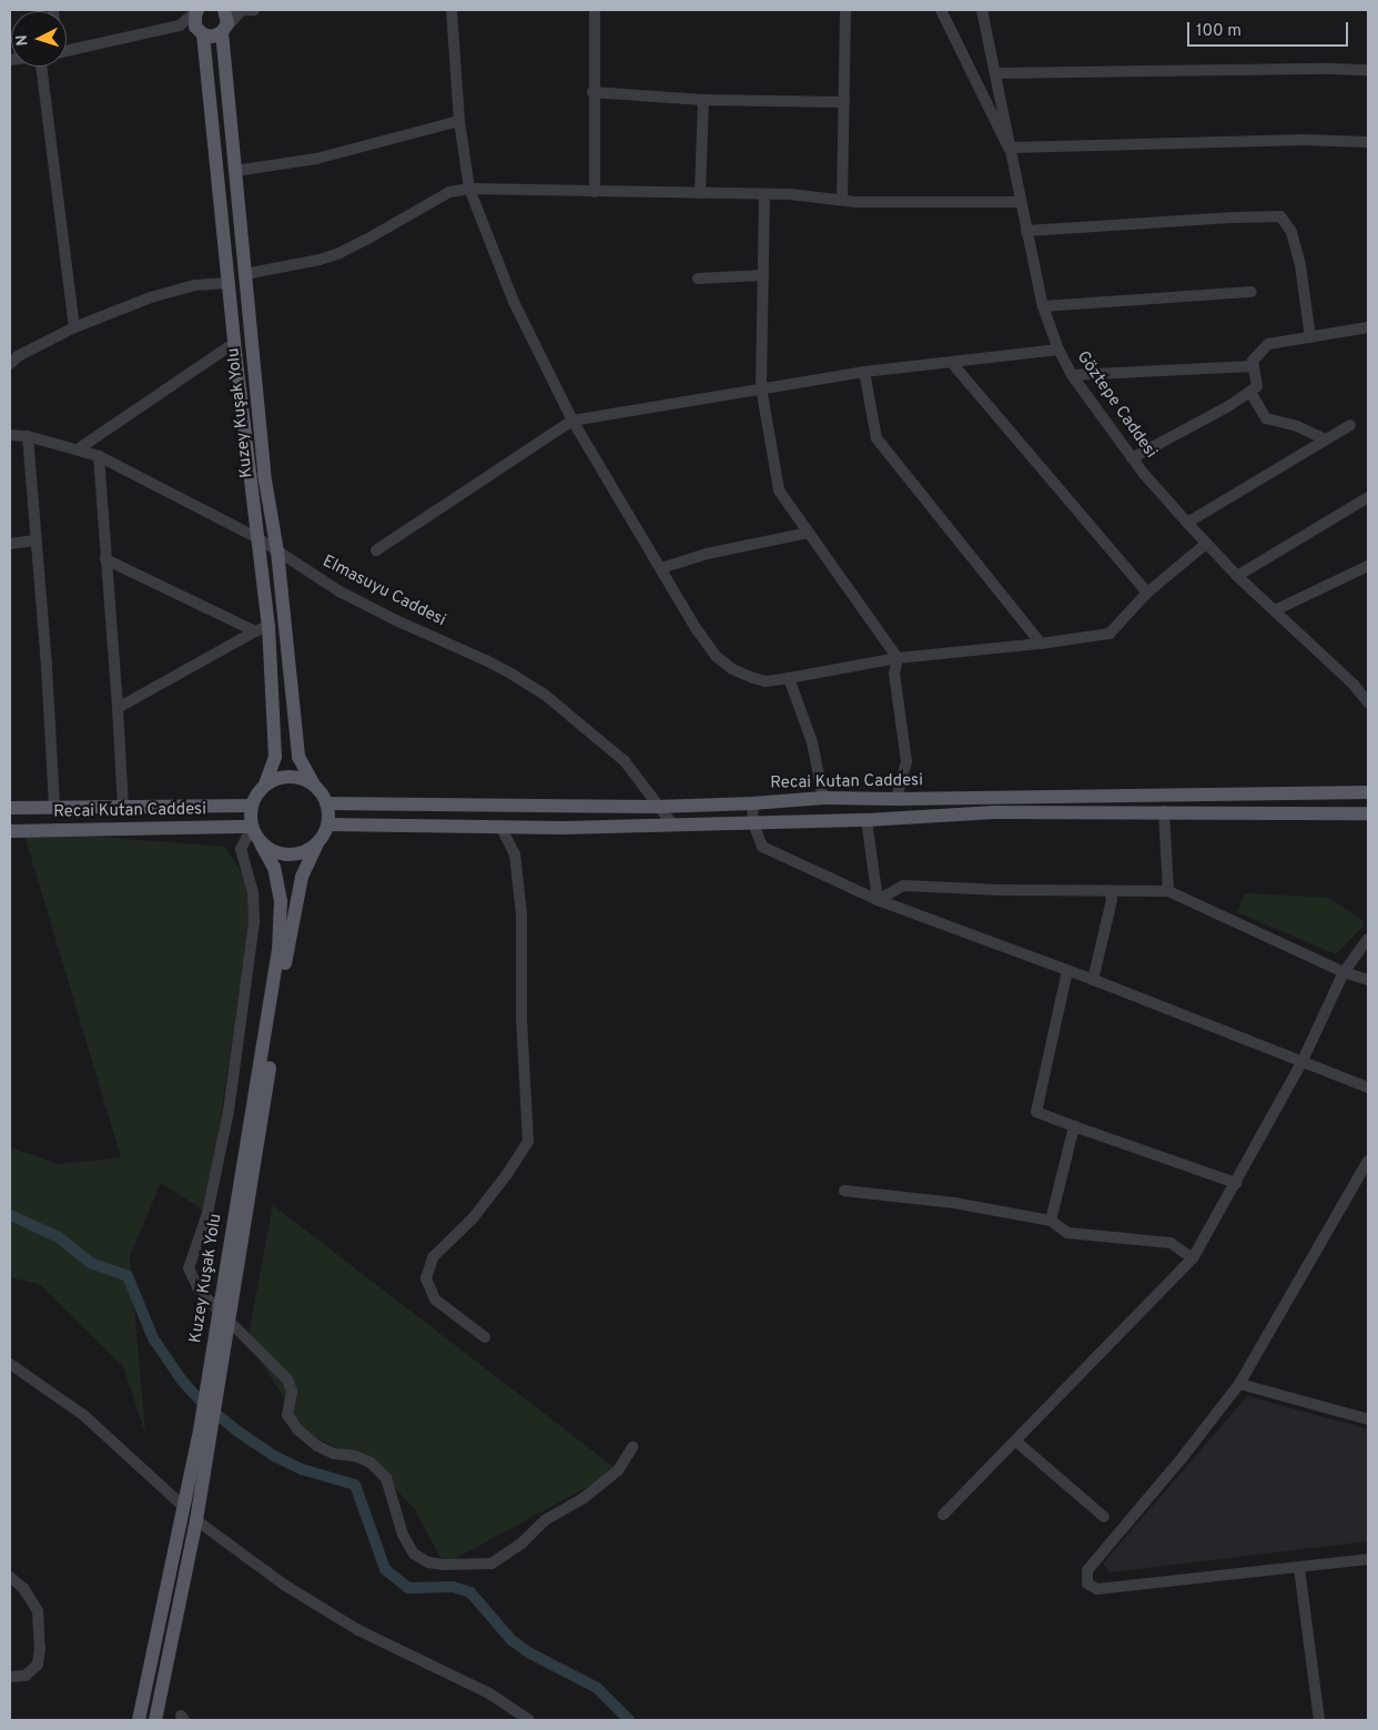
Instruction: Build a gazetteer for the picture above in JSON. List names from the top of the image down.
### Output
{
  "streets": {
    "main road": ["Kuzey Kuşak Yolu", "Recai Kutan Caddesi"],
    "street": ["Göztepe Caddesi", "Elmasuyu Caddesi"]
  },
  "crossings": [
    ["Kuzey Kuşak Yolu", "Elmasuyu Caddesi"],
    ["Kuzey Kuşak Yolu", "Recai Kutan Caddesi"],
    ["Elmasuyu Caddesi", "Recai Kutan Caddesi"]
  ],
  "scale_bar": "100 m",
  "north": "left"
}
